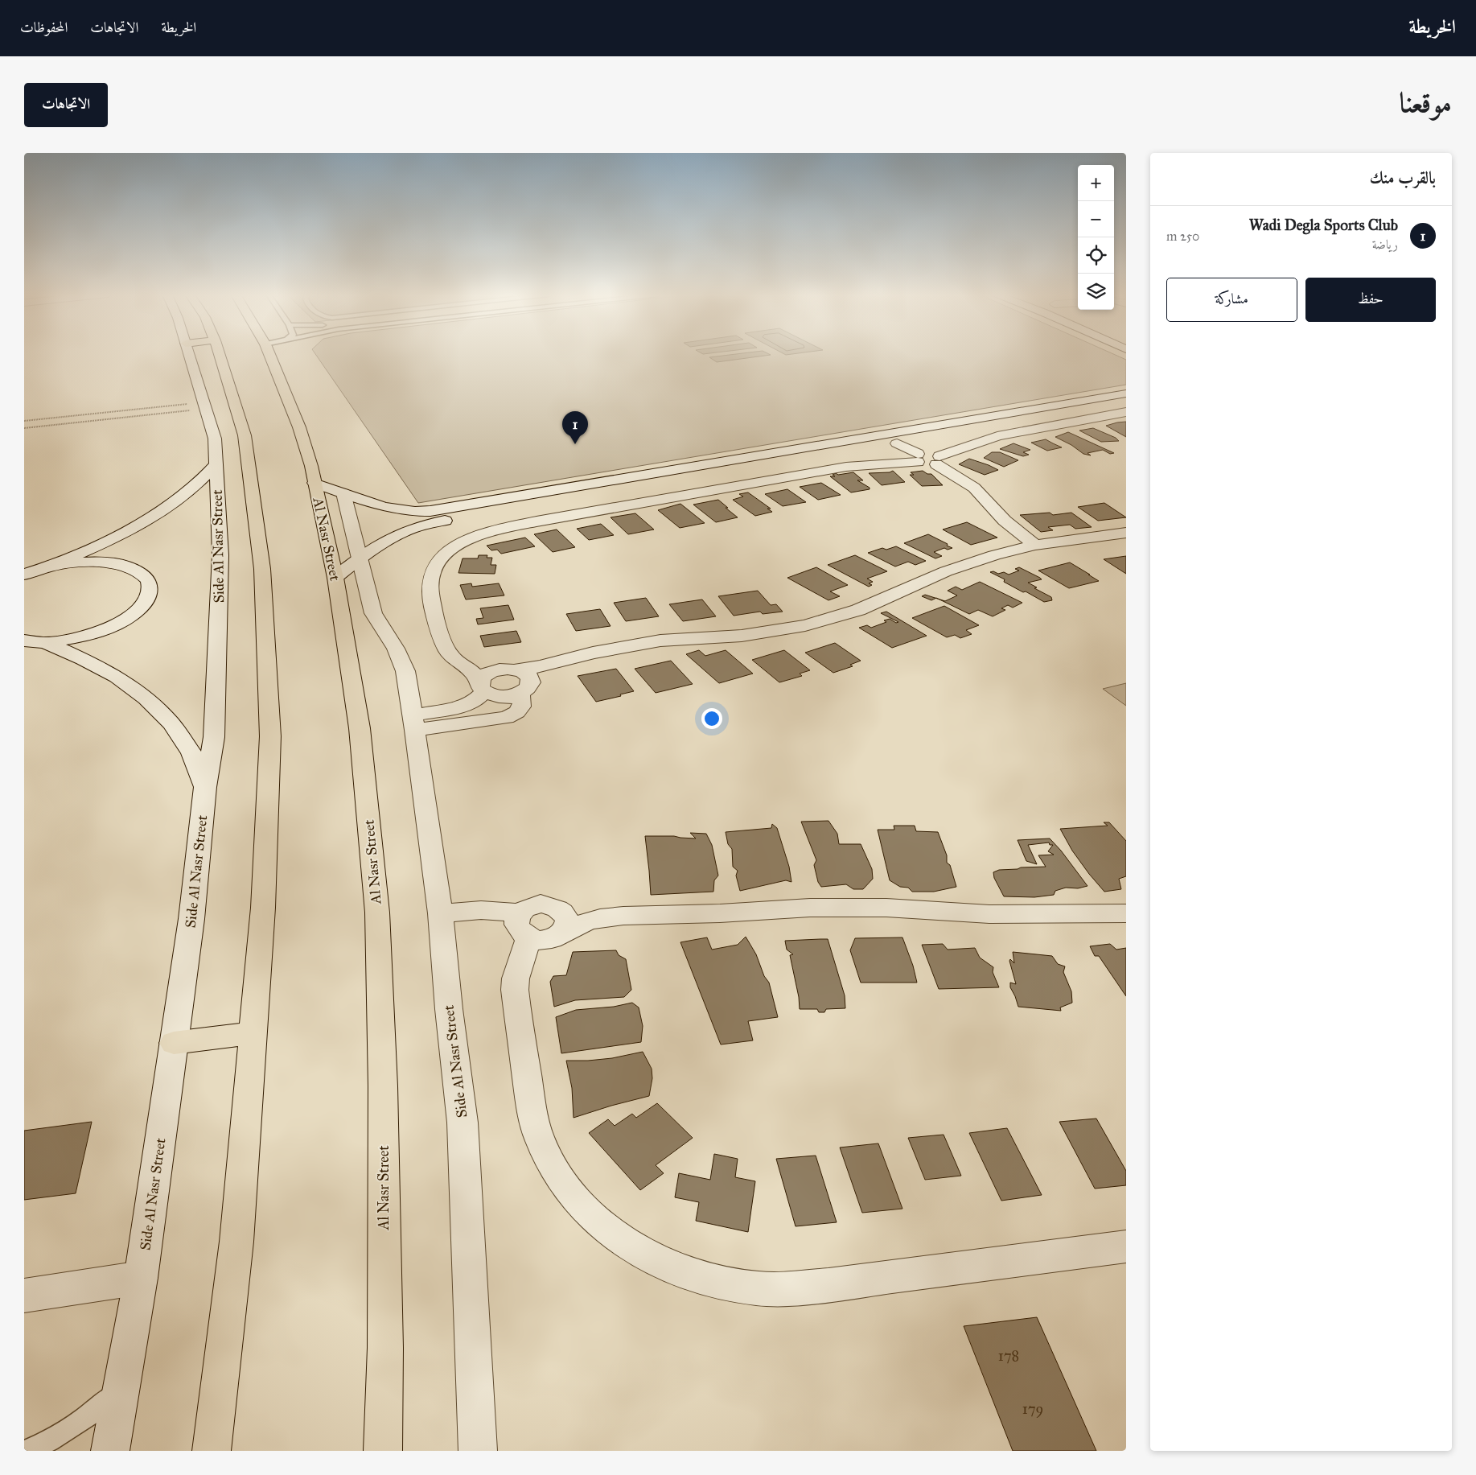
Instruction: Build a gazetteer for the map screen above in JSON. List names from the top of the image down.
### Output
{
  "streets": {
    "main road": ["Al Nasr Street"],
    "street": ["Side Al Nasr Street"]
  },
  "house_numbers": ["178", "179"],
  "page": {
    "header": "الخريطة",
    "nav": ["الخريطة", "الاتجاهات", "المحفوظات"],
    "title": "موقعنا",
    "buttons": [
      "الاتجاهات",
      ["حفظ", "مشاركة"]
    ],
    "heading": "بالقرب منك",
    "map_buttons": ["+", "−"],
    "list": [
      {
        "mark": "1",
        "name": "Wadi Degla Sports Club",
        "note": "رياضة",
        "value": "250 m"
      }
    ],
    "pins": "1"
  }
}
